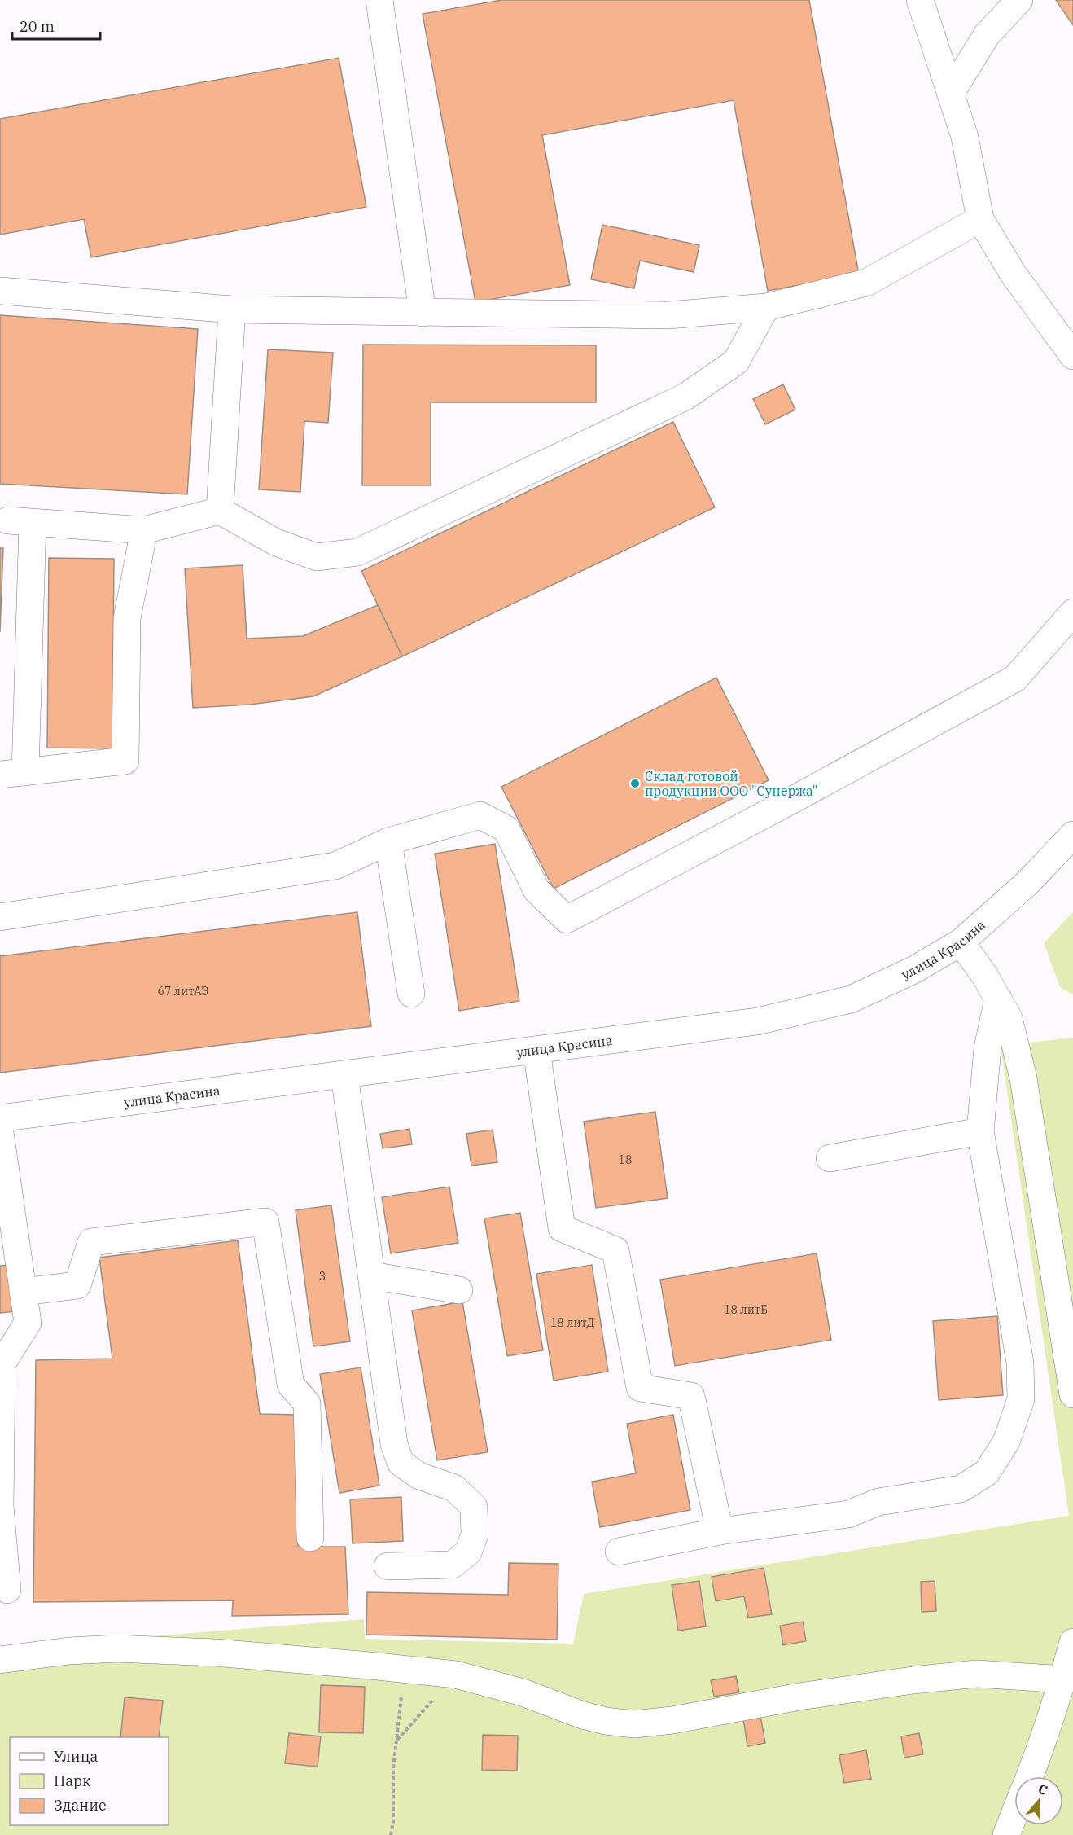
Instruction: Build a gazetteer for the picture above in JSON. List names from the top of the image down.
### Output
{
  "streets": {
    "main road": ["улица Красина"]
  },
  "places": ["Склад готовой продукции ООО \"Сунержа\""],
  "house_numbers": [
    "67 литАЭ",
    "18",
    "3",
    "18 литБ",
    "18 литД"
  ],
  "legend": ["Улица", "Парк", "Здание"],
  "scale_bar": "20 m",
  "north": "top"
}
